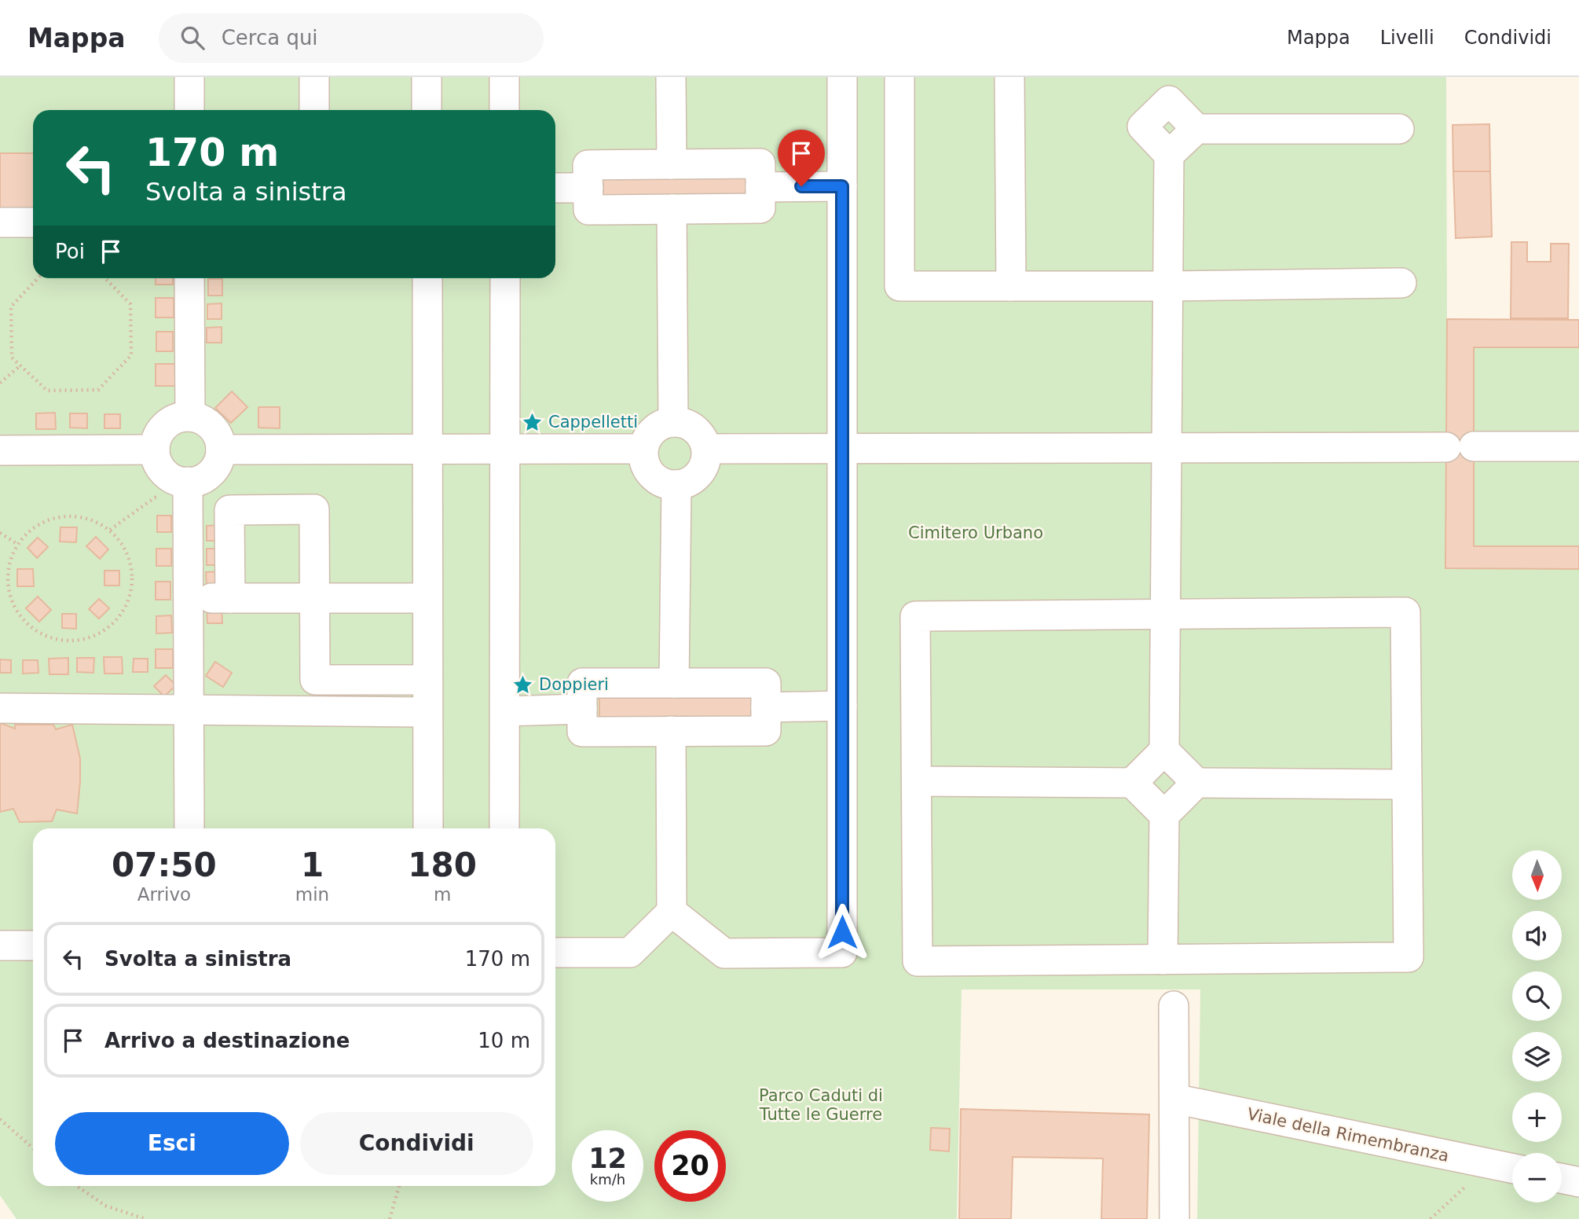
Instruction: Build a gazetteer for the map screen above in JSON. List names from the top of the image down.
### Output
{
  "streets": {
    "street": ["Viale della Rimembranza"]
  },
  "parks": ["Cimitero Urbano", "Parco Caduti di Tutte le Guerre"],
  "places": {
    "place": ["Cappelletti", "Doppieri"]
  },
  "north": "bottom",
  "page": {
    "header": "Mappa",
    "search": "Cerca qui",
    "nav": ["Mappa", "Livelli", "Condividi"],
    "turn": ["170 m", "Svolta a sinistra"],
    "then": "Poi",
    "eta": [
      "07:50",
      "Arrivo",
      "1",
      "min",
      "180",
      "m"
    ],
    "map_buttons": ["+", "−"],
    "list": [
      {
        "name": "Svolta a sinistra",
        "value": "170 m"
      },
      {
        "name": "Arrivo a destinazione",
        "value": "10 m"
      }
    ],
    "buttons": ["Esci", "Condividi"],
    "speed": "12 km/h",
    "limit": "20"
  }
}
